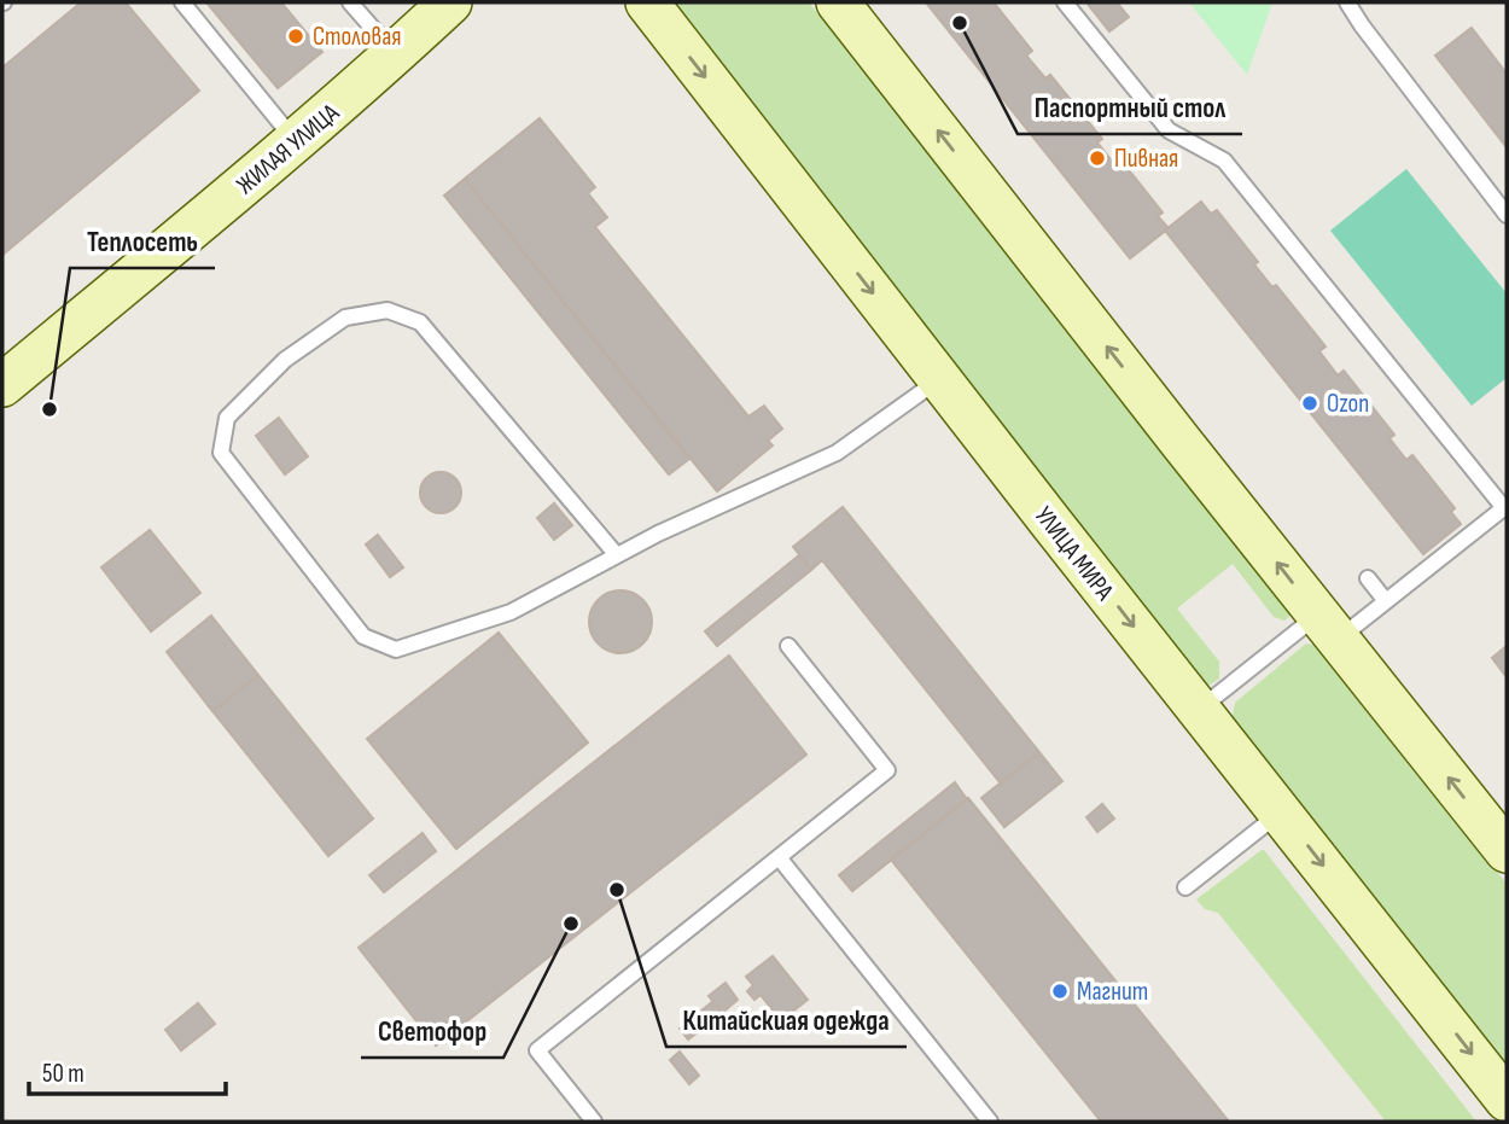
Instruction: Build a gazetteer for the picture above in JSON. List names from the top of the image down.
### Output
{
  "streets": {
    "main road": ["ЖИЛАЯ УЛИЦА", "УЛИЦА МИРА"]
  },
  "places": [
    "Паспортный стол",
    "Столовая",
    "Пивная",
    "Ozon",
    "Теплосеть",
    "Китайскиая одежда",
    "Светофор",
    "Магнит"
  ],
  "scale_bar": "50 m"
}
